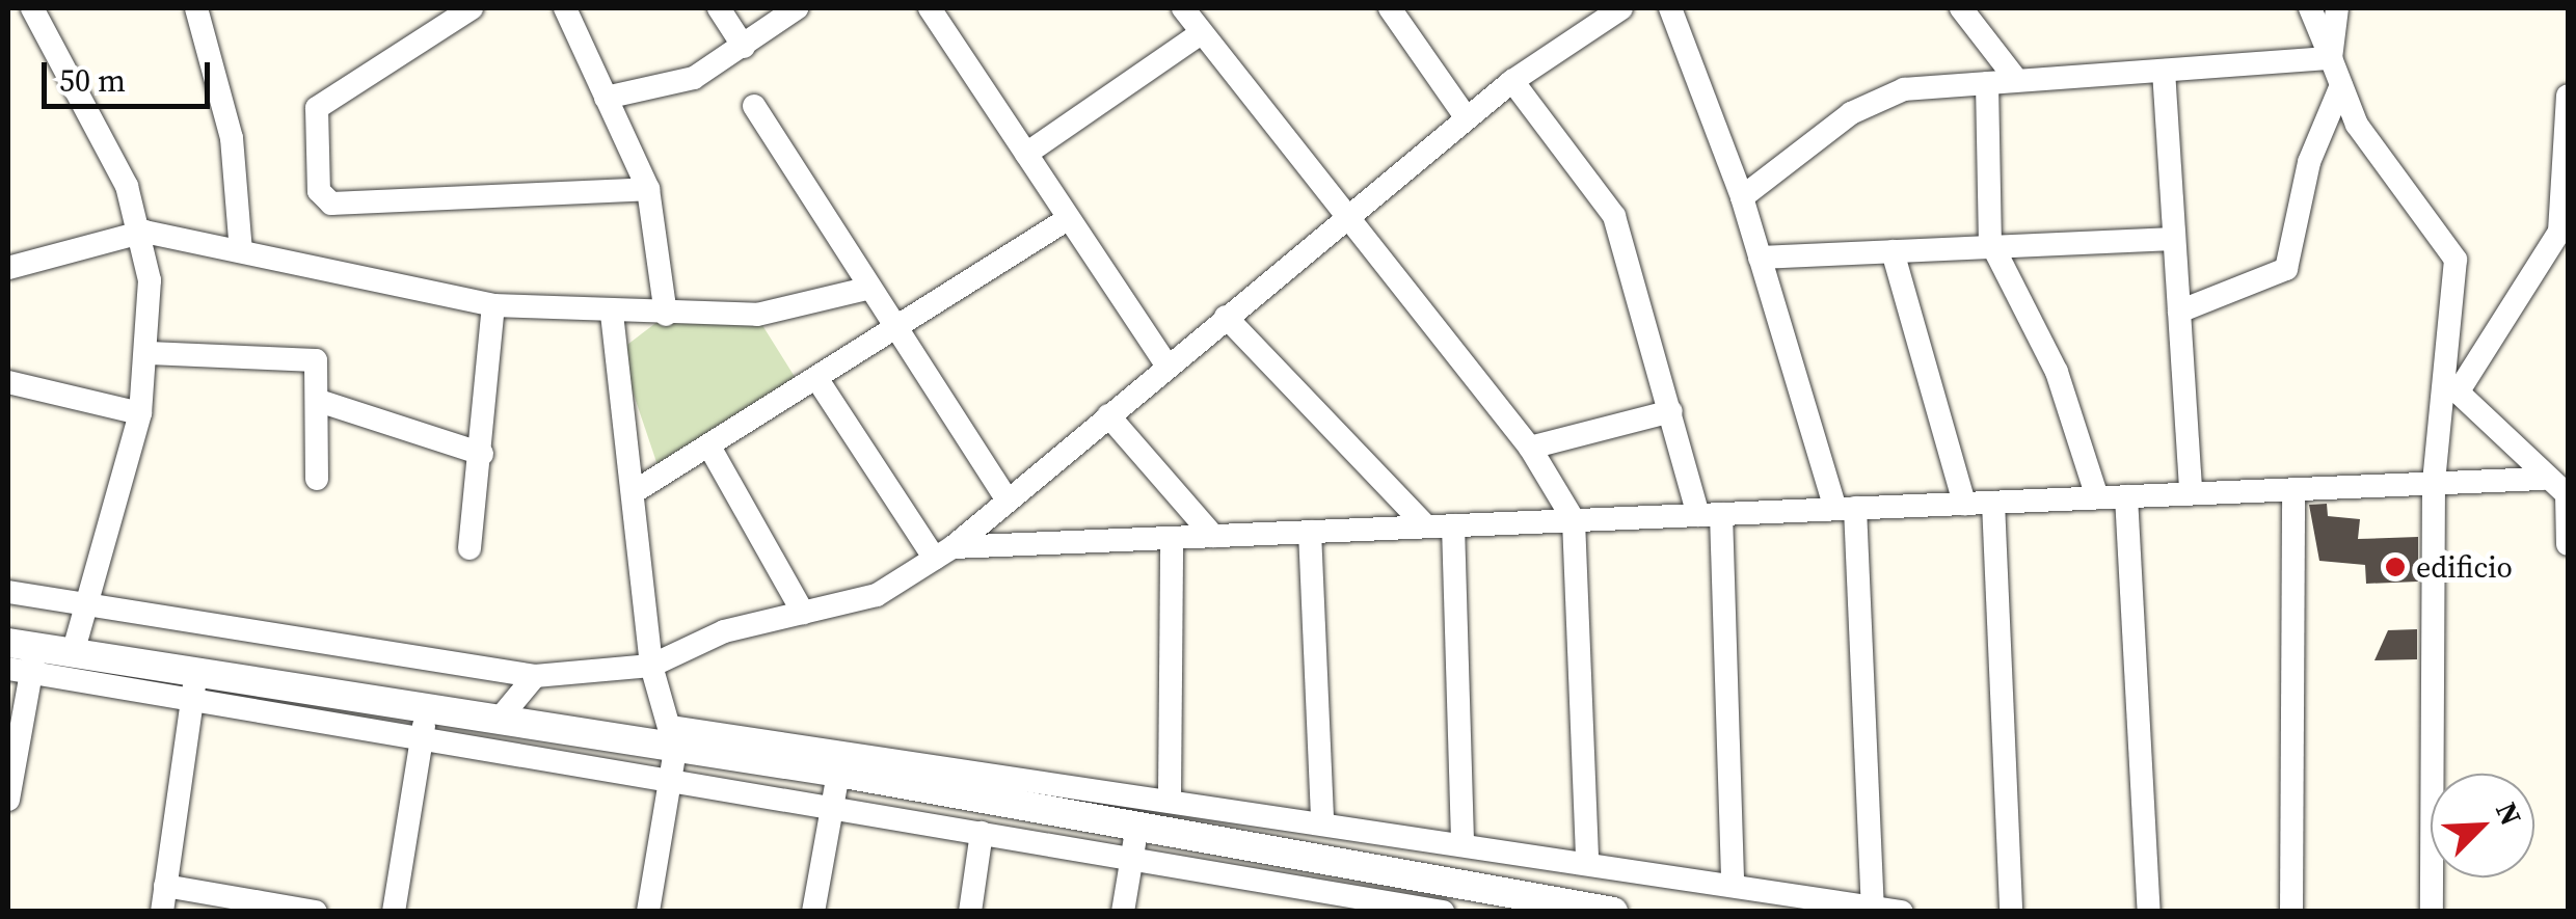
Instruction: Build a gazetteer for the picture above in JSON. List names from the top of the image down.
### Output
{
  "places": ["edificio"],
  "scale_bar": "50 m",
  "north": "top right"
}
